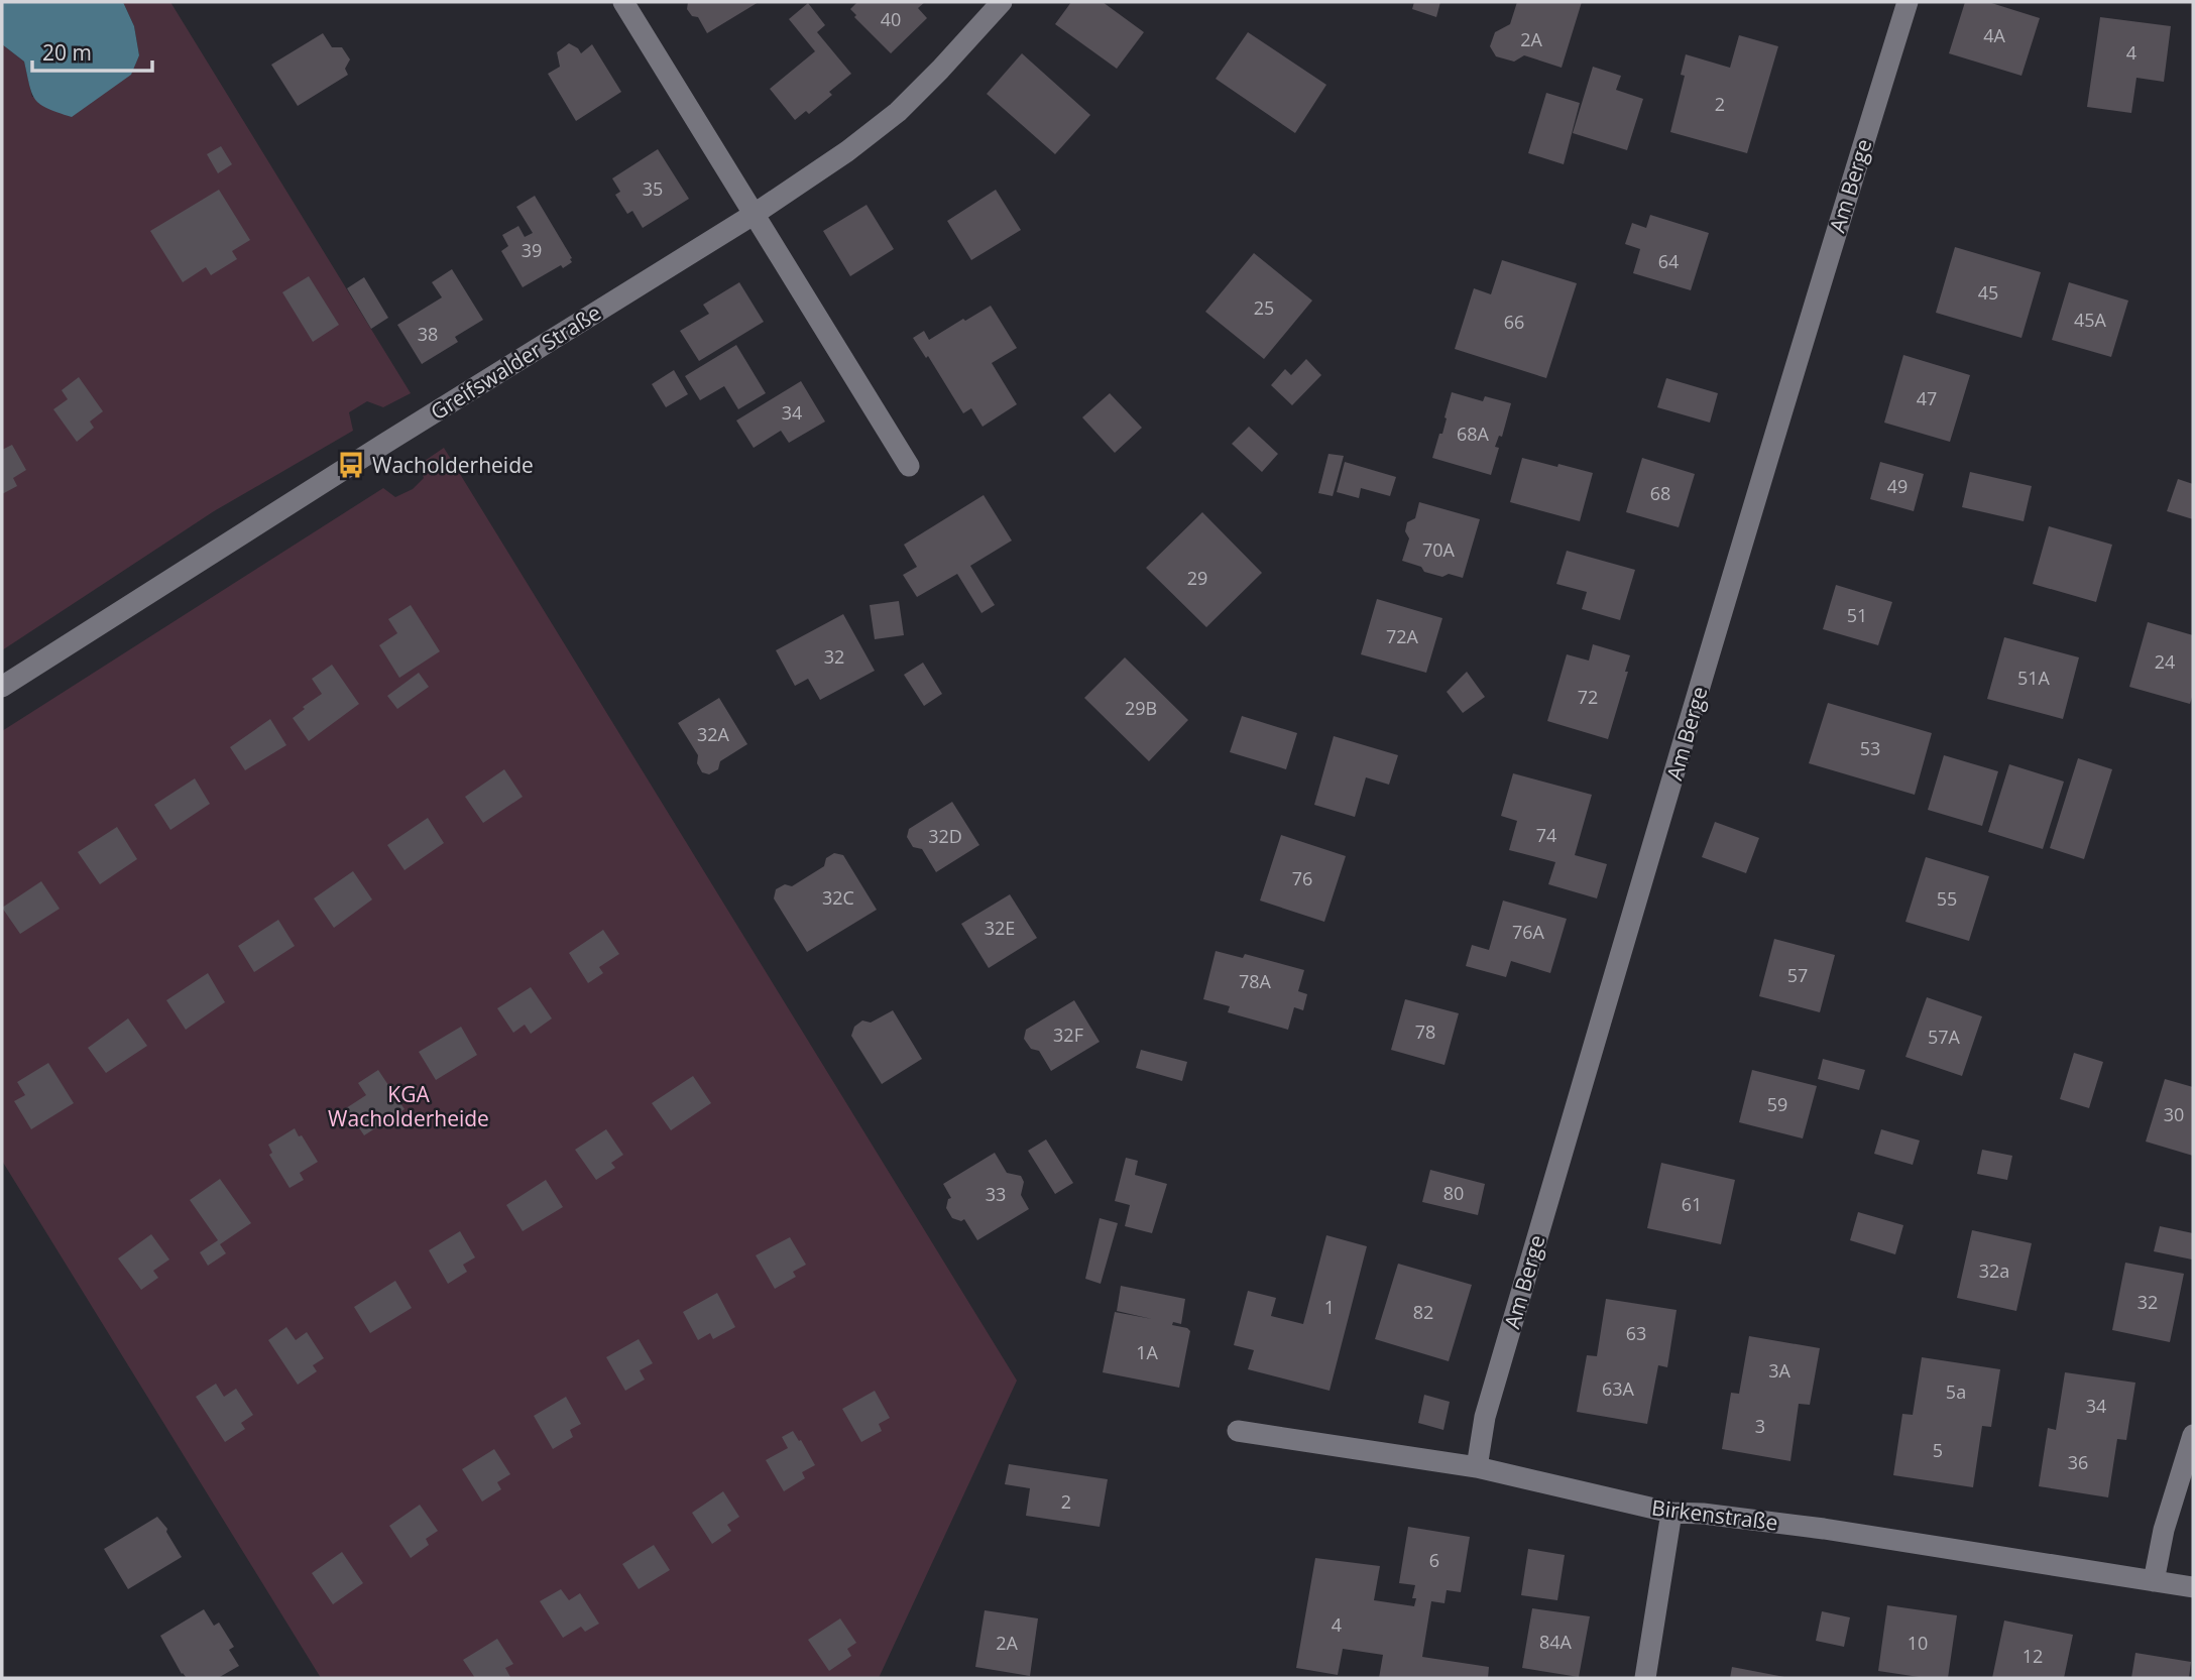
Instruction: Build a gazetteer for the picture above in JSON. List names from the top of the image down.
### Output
{
  "streets": {
    "street": ["Am Berge", "Greifswalder Straße", "Birkenstraße"]
  },
  "crossings": [
    ["Am Berge", "Birkenstraße"]
  ],
  "parks": ["KGA Wacholderheide"],
  "places": {
    "bus stop": ["Wacholderheide"]
  },
  "house_numbers": [
    "40",
    "4A",
    "2A",
    "4",
    "2",
    "35",
    "39",
    "64",
    "45",
    "25",
    "45A",
    "66",
    "38",
    "47",
    "34",
    "68A",
    "49",
    "68",
    "70A",
    "29",
    "51",
    "72A",
    "32",
    "24",
    "51A",
    "72",
    "29B",
    "32A",
    "53",
    "74",
    "32D",
    "76",
    "32C",
    "55",
    "32E",
    "76A",
    "57",
    "78A",
    "78",
    "32F",
    "57A",
    "59",
    "30",
    "80",
    "33",
    "61",
    "32a",
    "32",
    "1",
    "82",
    "63",
    "1A",
    "3A",
    "63A",
    "5a",
    "34",
    "3",
    "5",
    "36",
    "2",
    "6",
    "4",
    "84A",
    "2A",
    "10",
    "12"
  ],
  "scale_bar": "20 m"
}
